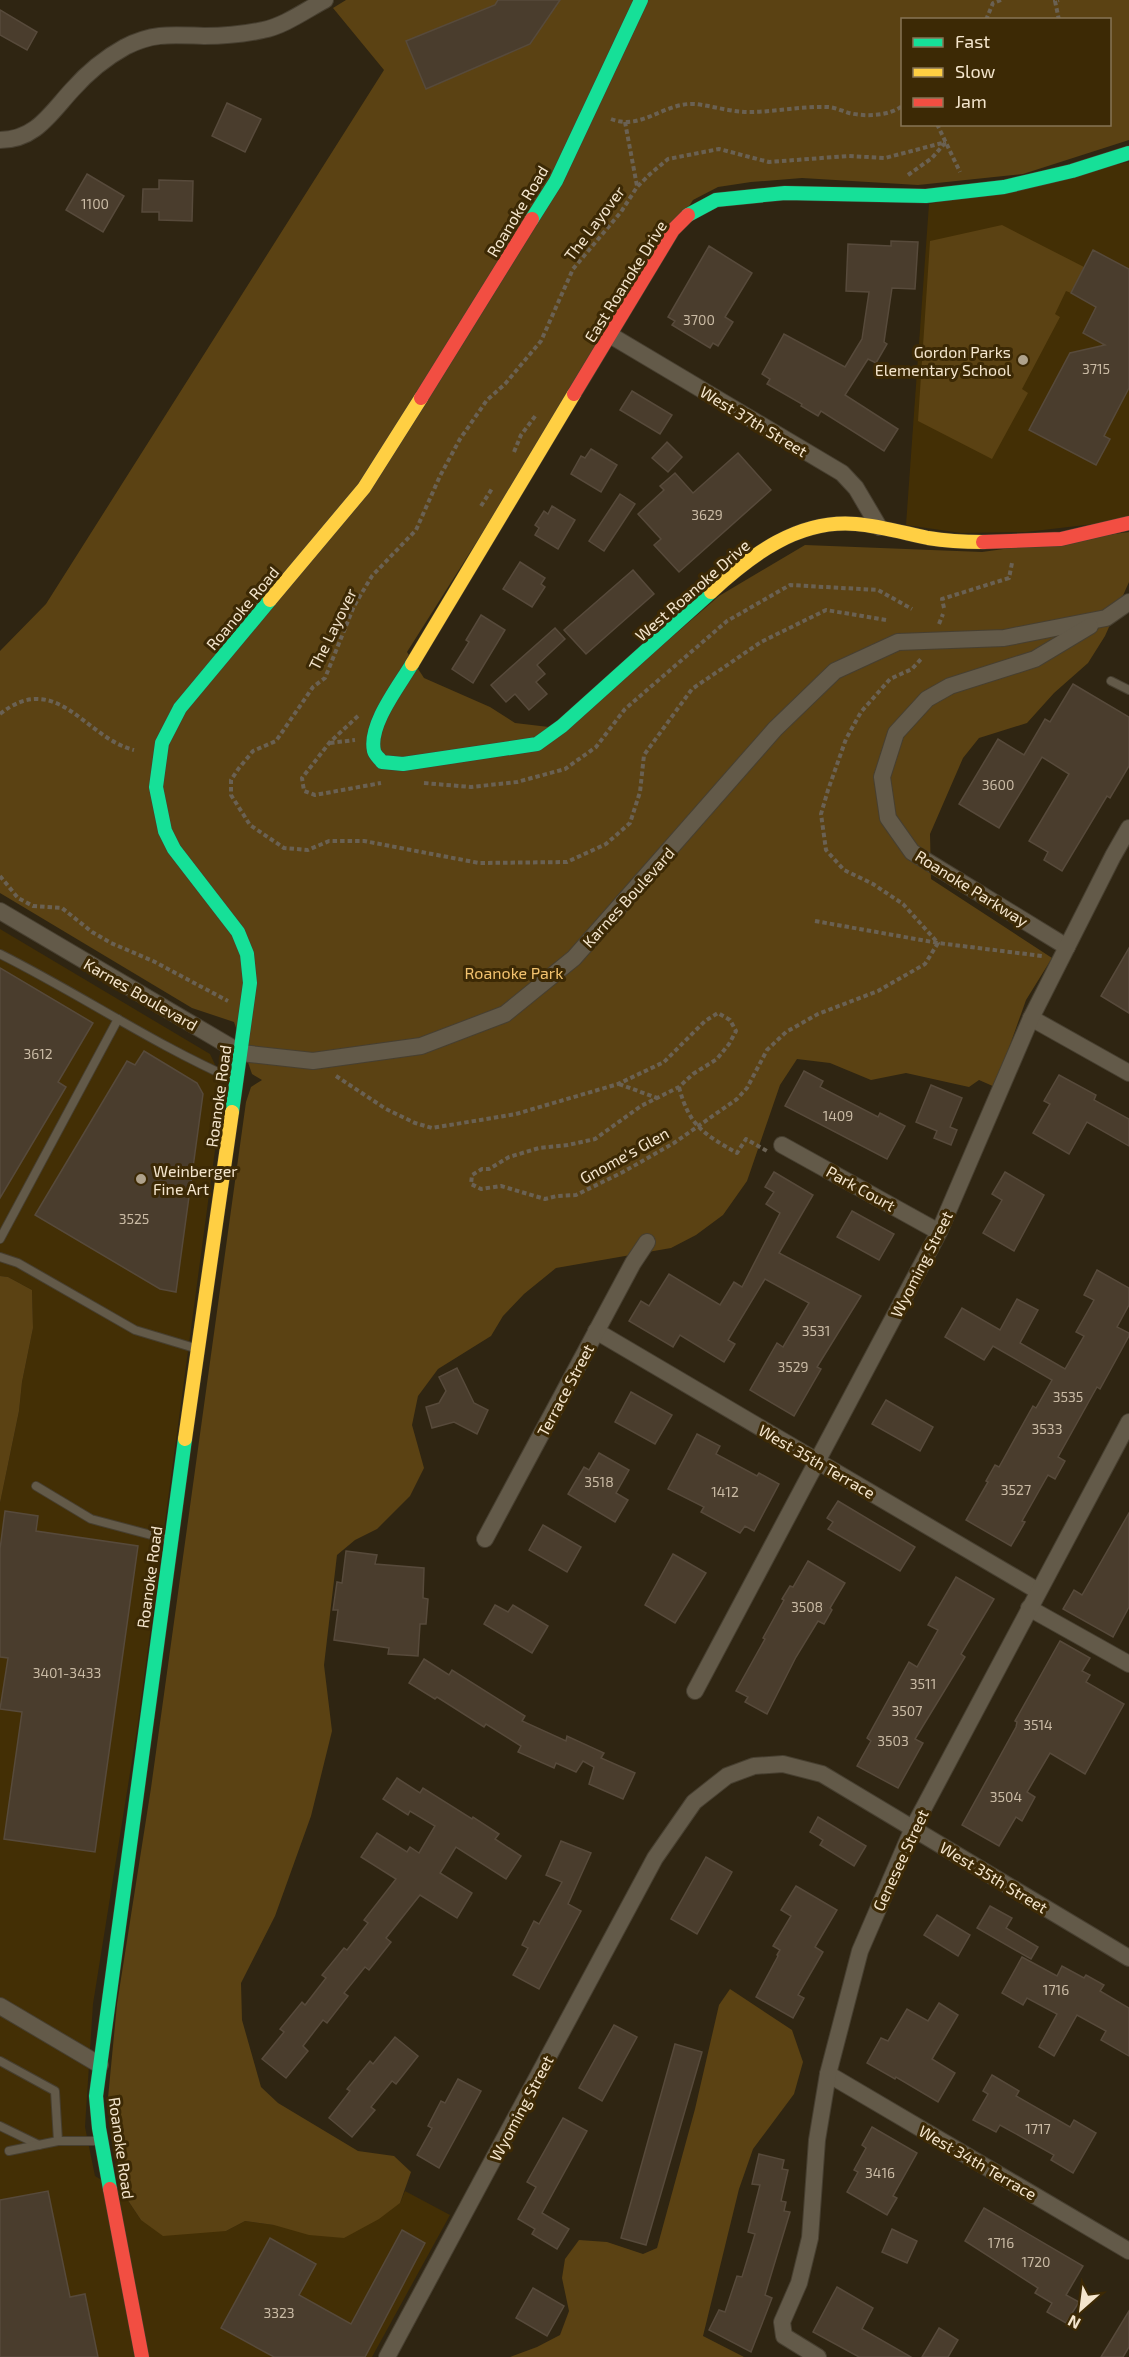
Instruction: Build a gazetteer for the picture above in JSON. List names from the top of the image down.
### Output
{
  "streets": {
    "street": [
      "Roanoke Road",
      "East Roanoke Drive",
      "West 37th Street",
      "West Roanoke Drive",
      "Roanoke Parkway",
      "Karnes Boulevard",
      "Park Court",
      "Wyoming Street",
      "Terrace Street",
      "West 35th Terrace",
      "Genesee Street",
      "West 35th Street",
      "West 34th Terrace"
    ],
    "path": ["The Layover", "Gnome's Glen"]
  },
  "crossings": [
    ["Roanoke Road", "Karnes Boulevard"],
    ["East Roanoke Drive", "West 37th Street"],
    ["East Roanoke Drive", "West Roanoke Drive"],
    ["West 37th Street", "West Roanoke Drive"],
    ["Roanoke Parkway", "Karnes Boulevard"],
    ["Roanoke Parkway", "Wyoming Street"],
    ["Karnes Boulevard", "Gnome's Glen"],
    ["Park Court", "Wyoming Street"],
    ["Wyoming Street", "West 35th Terrace"],
    ["Wyoming Street", "West 35th Street"],
    ["Terrace Street", "West 35th Terrace"],
    ["West 35th Terrace", "Genesee Street"],
    ["Genesee Street", "West 35th Street"],
    ["Genesee Street", "West 34th Terrace"]
  ],
  "parks": ["Roanoke Park"],
  "places": ["Gordon Parks Elementary School", "Weinberger Fine Art"],
  "house_numbers": [
    "1100",
    "3700",
    "3715",
    "3629",
    "3600",
    "3612",
    "1409",
    "3525",
    "3531",
    "3529",
    "3535",
    "3533",
    "3518",
    "3527",
    "1412",
    "3508",
    "3401-3433",
    "3511",
    "3507",
    "3514",
    "3503",
    "3504",
    "1716",
    "1717",
    "3416",
    "1716",
    "1720",
    "3323"
  ],
  "legend": ["Fast", "Slow", "Jam"],
  "north": "bottom left"
}
